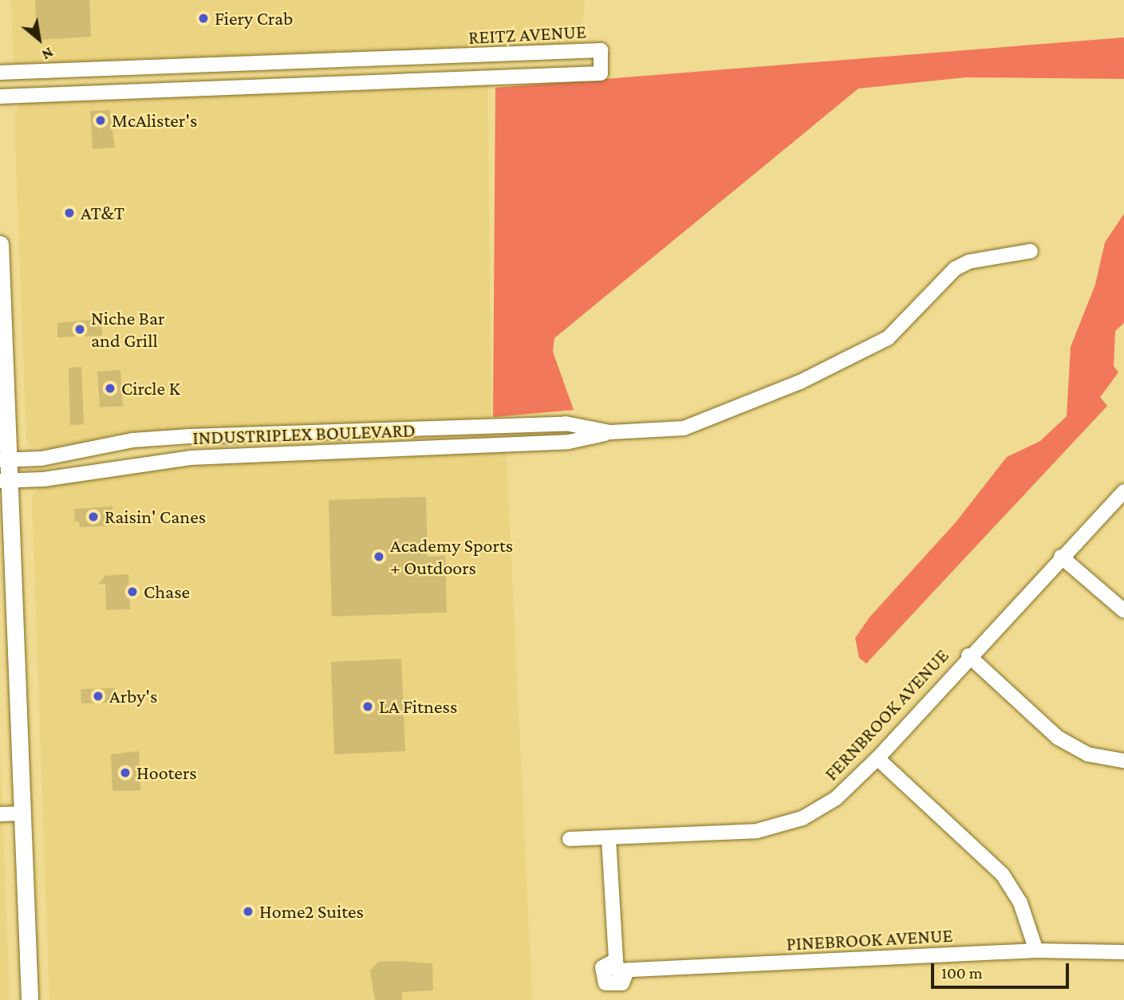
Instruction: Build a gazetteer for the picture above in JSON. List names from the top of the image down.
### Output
{
  "streets": {
    "street": [
      "REITZ AVENUE",
      "INDUSTRIPLEX BOULEVARD",
      "FERNBROOK AVENUE",
      "PINEBROOK AVENUE"
    ]
  },
  "crossings": [
    ["FERNBROOK AVENUE", "PINEBROOK AVENUE"]
  ],
  "places": [
    "Fiery Crab",
    "McAlister's",
    "AT&T",
    "Niche Bar and Grill",
    "Circle K",
    "Raisin' Canes",
    "Academy Sports + Outdoors",
    "Chase",
    "Arby's",
    "LA Fitness",
    "Hooters",
    "Home2 Suites"
  ],
  "scale_bar": "100 m",
  "north": "bottom right"
}
